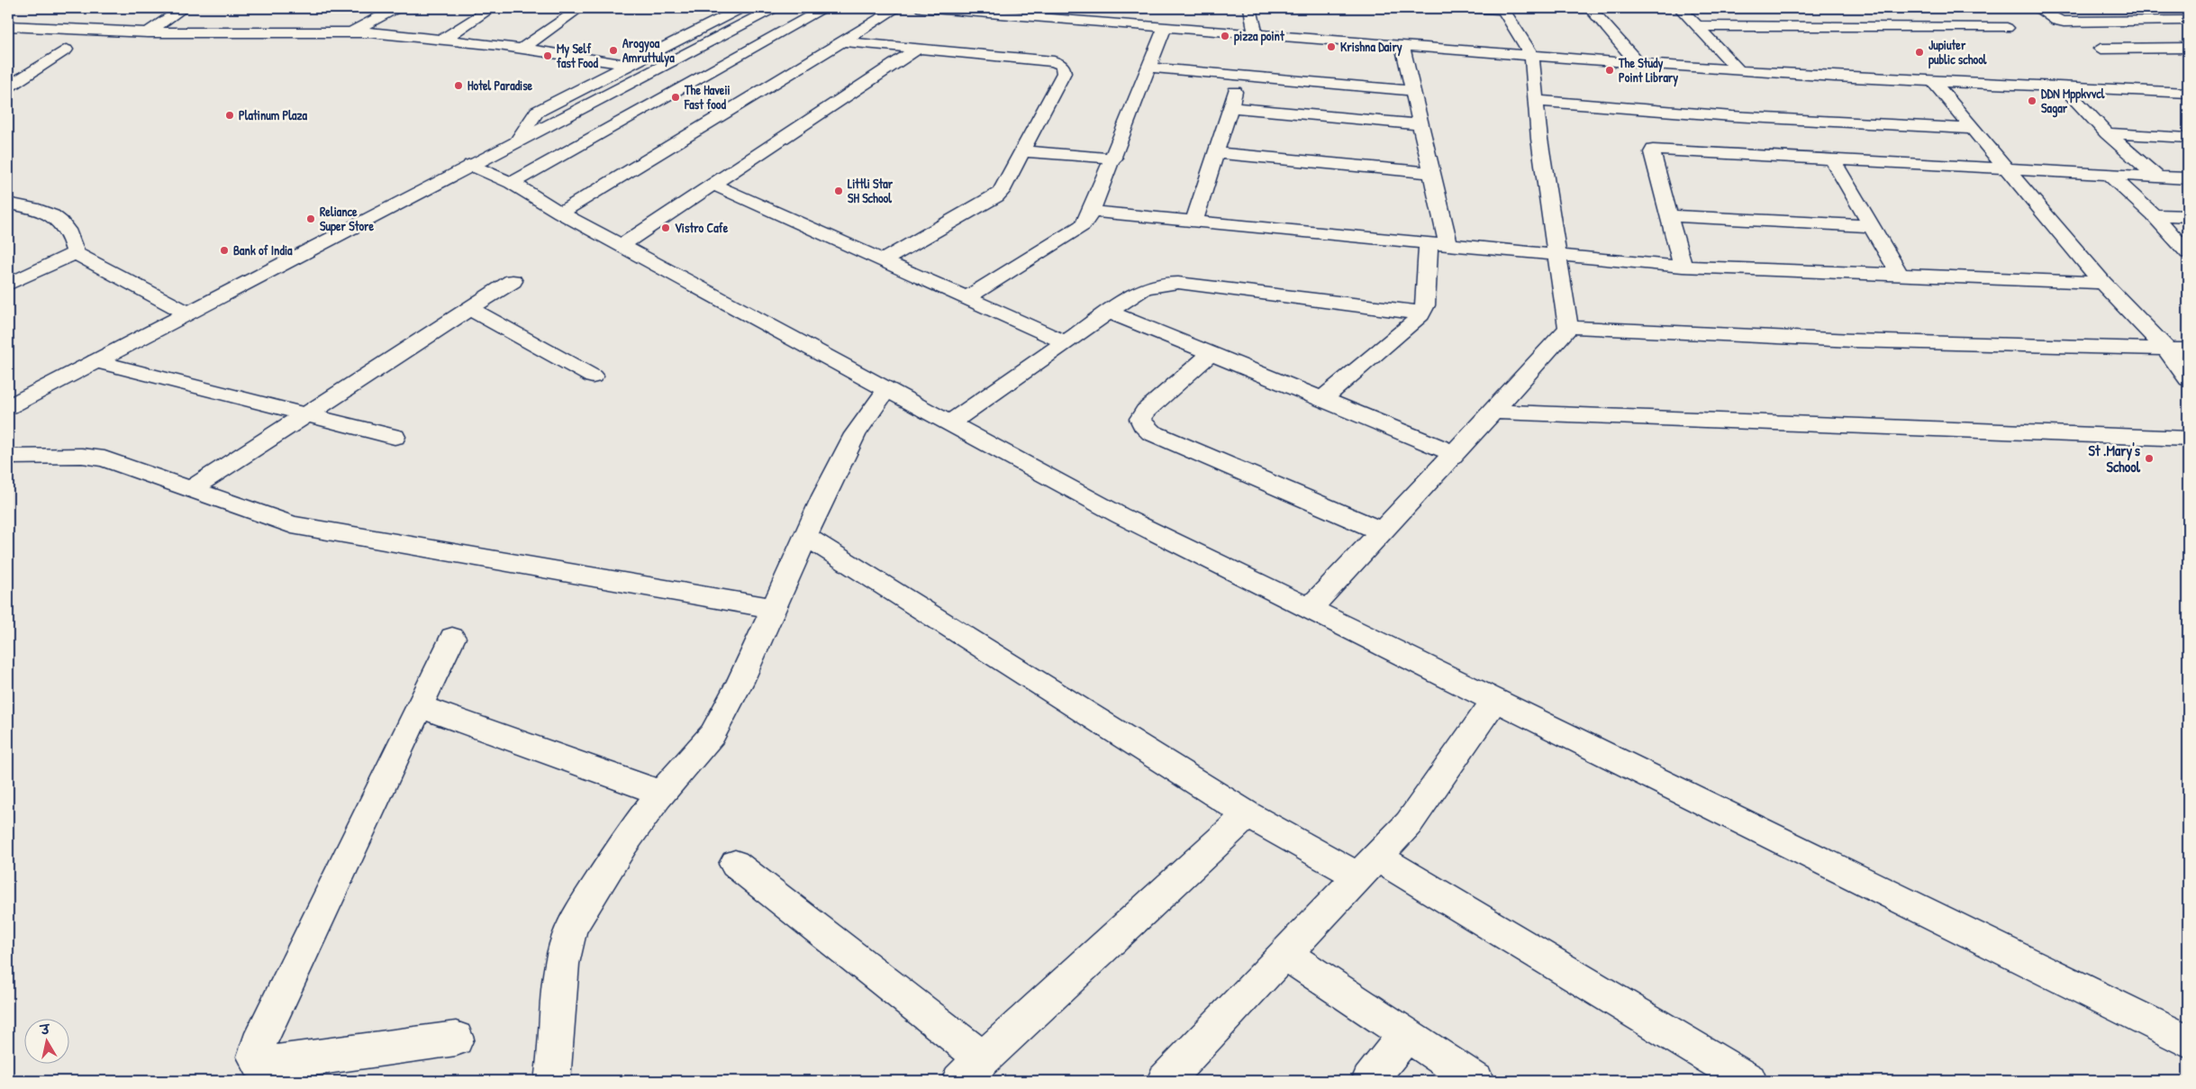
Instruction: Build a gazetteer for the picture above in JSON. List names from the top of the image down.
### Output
{
  "places": [
    "pizza point",
    "Krishna Dairy",
    "Arogyoa Amruttulya",
    "Jupiuter public school",
    "My Self fast Food",
    "The Study Point Library",
    "Hotel Paradise",
    "The Haveii Fast food",
    "DDN Mppkvvcl Sagar",
    "Platinum Plaza",
    "Littli Star SH School",
    "Reliance Super Store",
    "Vistro Cafe",
    "Bank of India",
    "St .Mary's School"
  ],
  "north": "top"
}
